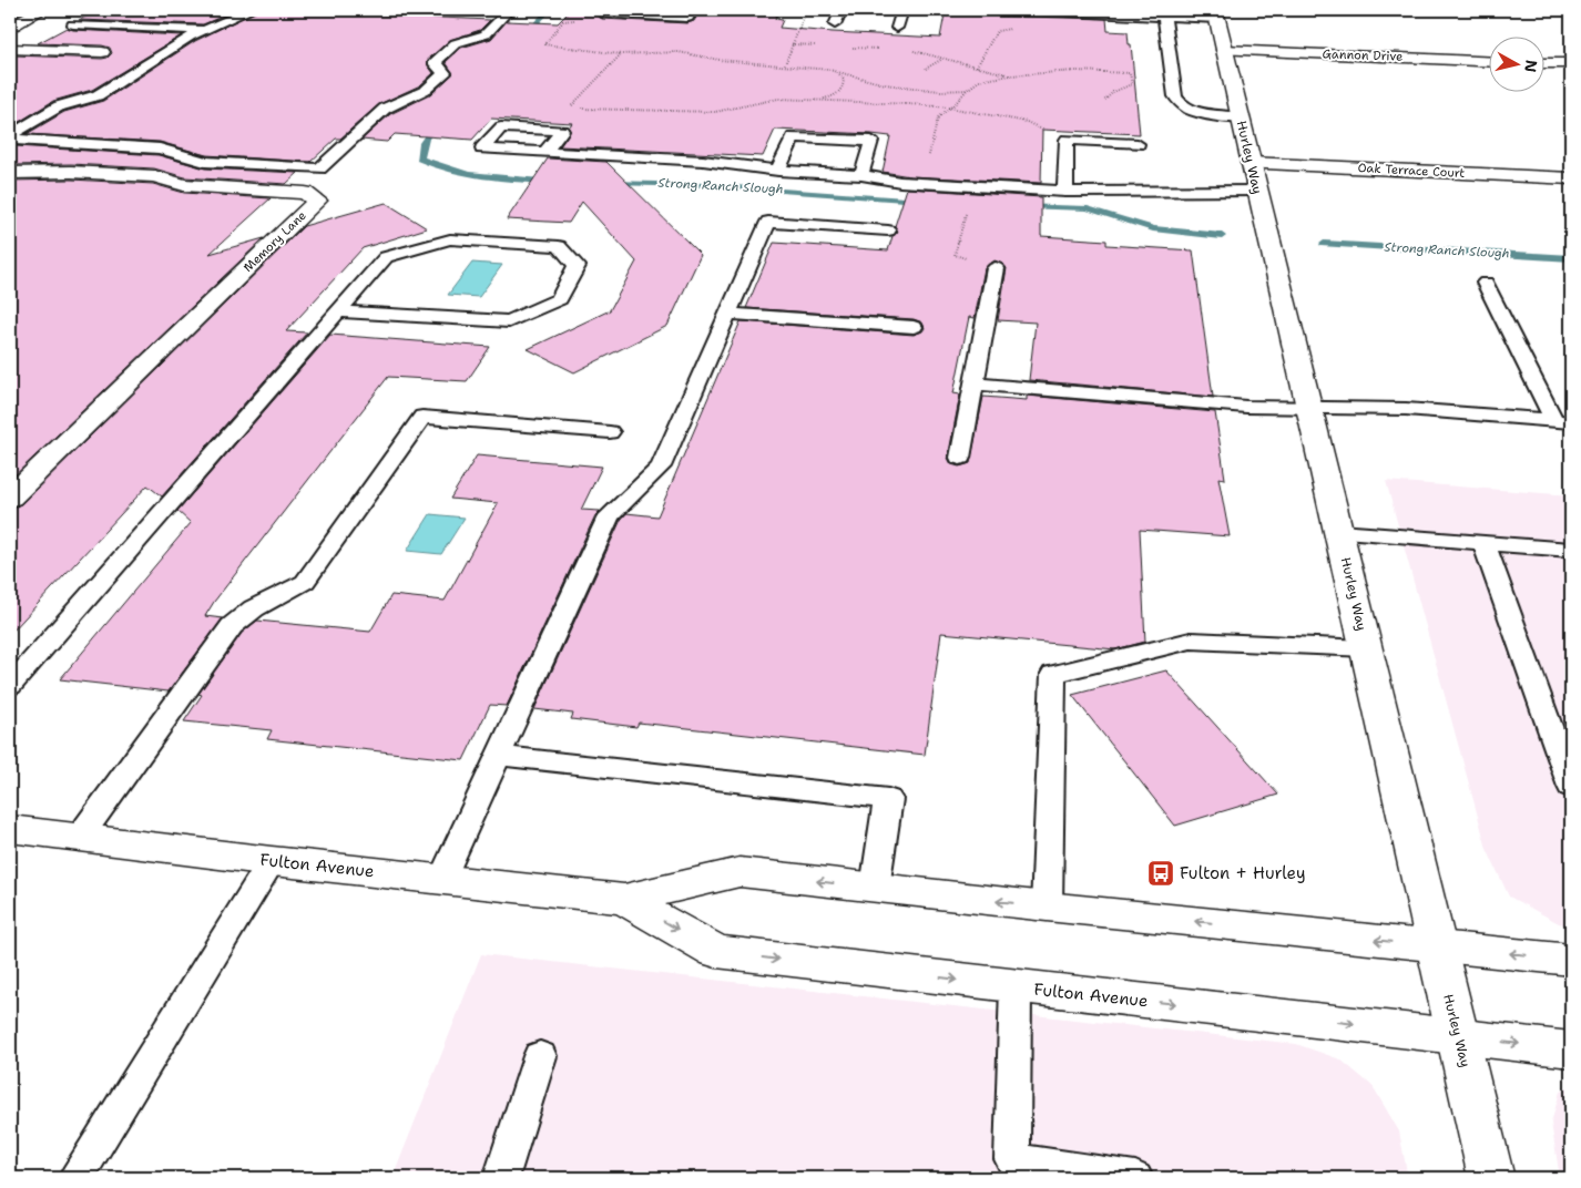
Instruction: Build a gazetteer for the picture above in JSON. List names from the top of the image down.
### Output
{
  "streets": {
    "street": [
      "Gannon Drive",
      "Hurley Way",
      "Oak Terrace Court",
      "Memory Lane",
      "Fulton Avenue"
    ]
  },
  "crossings": [
    ["Gannon Drive", "Hurley Way"],
    ["Hurley Way", "Oak Terrace Court"],
    ["Hurley Way", "Fulton Avenue"]
  ],
  "water": ["Strong Ranch Slough"],
  "places": {
    "bus stop": ["Fulton + Hurley"]
  },
  "north": "right"
}
